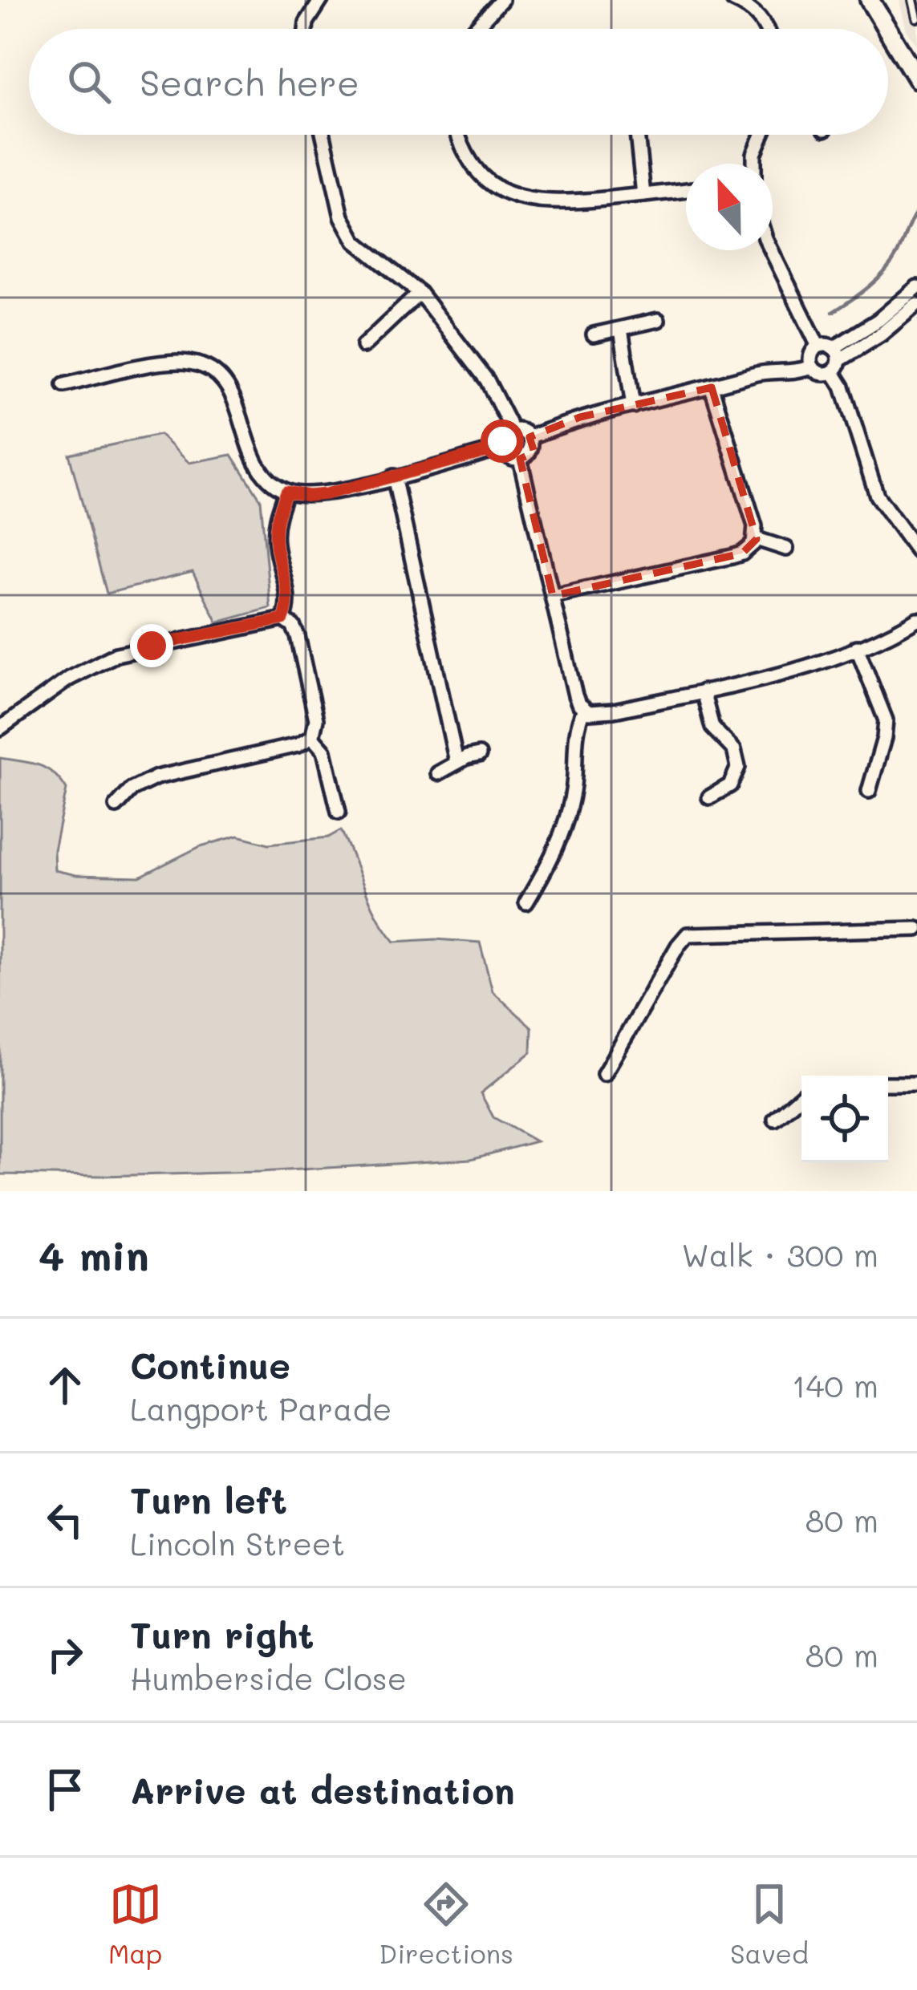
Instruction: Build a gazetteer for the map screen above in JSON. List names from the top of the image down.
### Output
{
  "north": "top",
  "page": {
    "search": "Search here",
    "heading": ["4 min", "Walk · 300 m"],
    "list": [
      ["Continue", "Langport Parade", "140 m"],
      ["Turn left", "Lincoln Street", "80 m"],
      ["Turn right", "Humberside Close", "80 m"],
      "Arrive at destination"
    ],
    "nav": ["Map", "Directions", "Saved"]
  }
}
